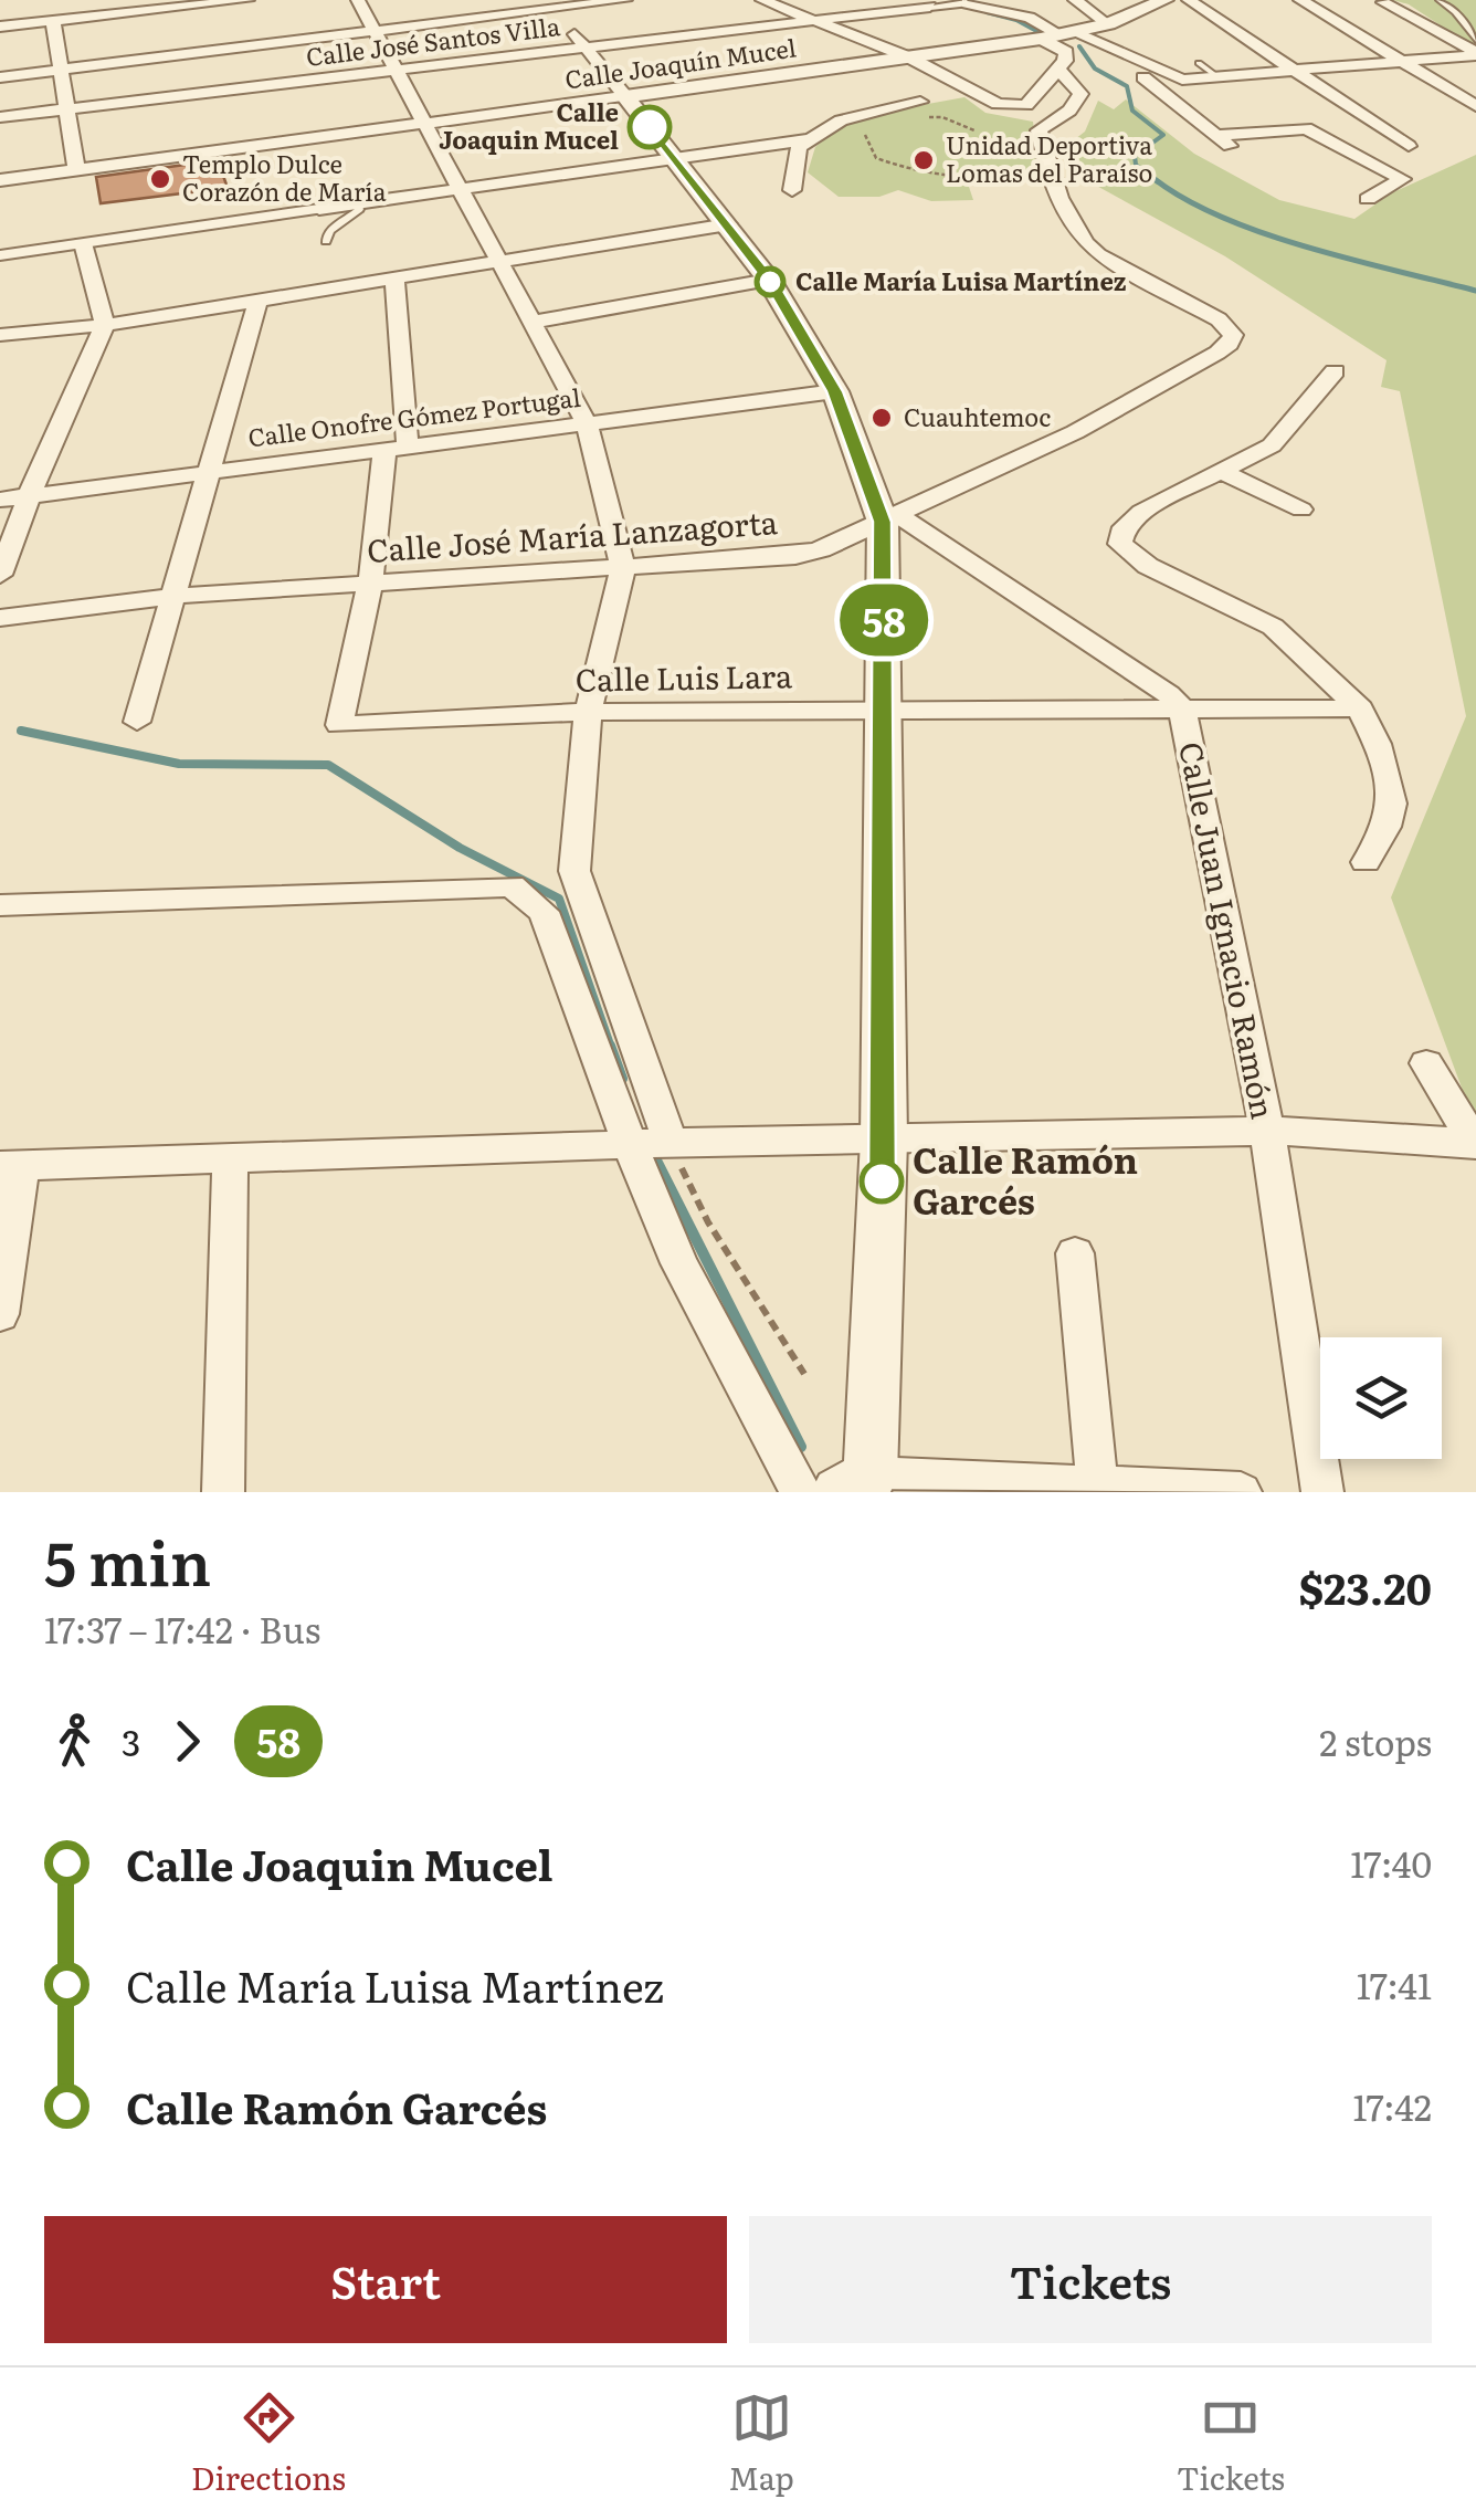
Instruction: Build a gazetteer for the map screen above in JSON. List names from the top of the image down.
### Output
{
  "streets": {
    "street": [
      "Calle José Santos Villa",
      "Calle Joaquín Mucel",
      "Calle Onofre Gómez Portugal",
      "Calle José María Lanzagorta",
      "Calle Luis Lara",
      "Calle Juan Ignacio Ramón"
    ]
  },
  "crossings": [
    ["Calle José María Lanzagorta", "Calle Luis Lara"],
    ["Calle José María Lanzagorta", "Calle Juan Ignacio Ramón"],
    ["Calle Luis Lara", "Calle Juan Ignacio Ramón"]
  ],
  "places": [
    "Calle Joaquin Mucel",
    "Unidad Deportiva Lomas del Paraíso",
    "Templo Dulce Corazón de María",
    "Calle María Luisa Martínez",
    "Cuauhtemoc",
    "Calle Ramón Garcés"
  ],
  "lines": ["bus line 58"],
  "page": {
    "on_map": "58",
    "heading": ["5 min", "17:37 – 17:42 · Bus", "$23.20"],
    "legs": ["3", "58", "2 stops"],
    "list": [
      {
        "name": "Calle Joaquin Mucel",
        "value": "17:40"
      },
      {
        "name": "Calle María Luisa Martínez",
        "value": "17:41"
      },
      {
        "name": "Calle Ramón Garcés",
        "value": "17:42"
      }
    ],
    "buttons": ["Start", "Tickets"],
    "tabs": ["Directions", "Map", "Tickets"]
  }
}
